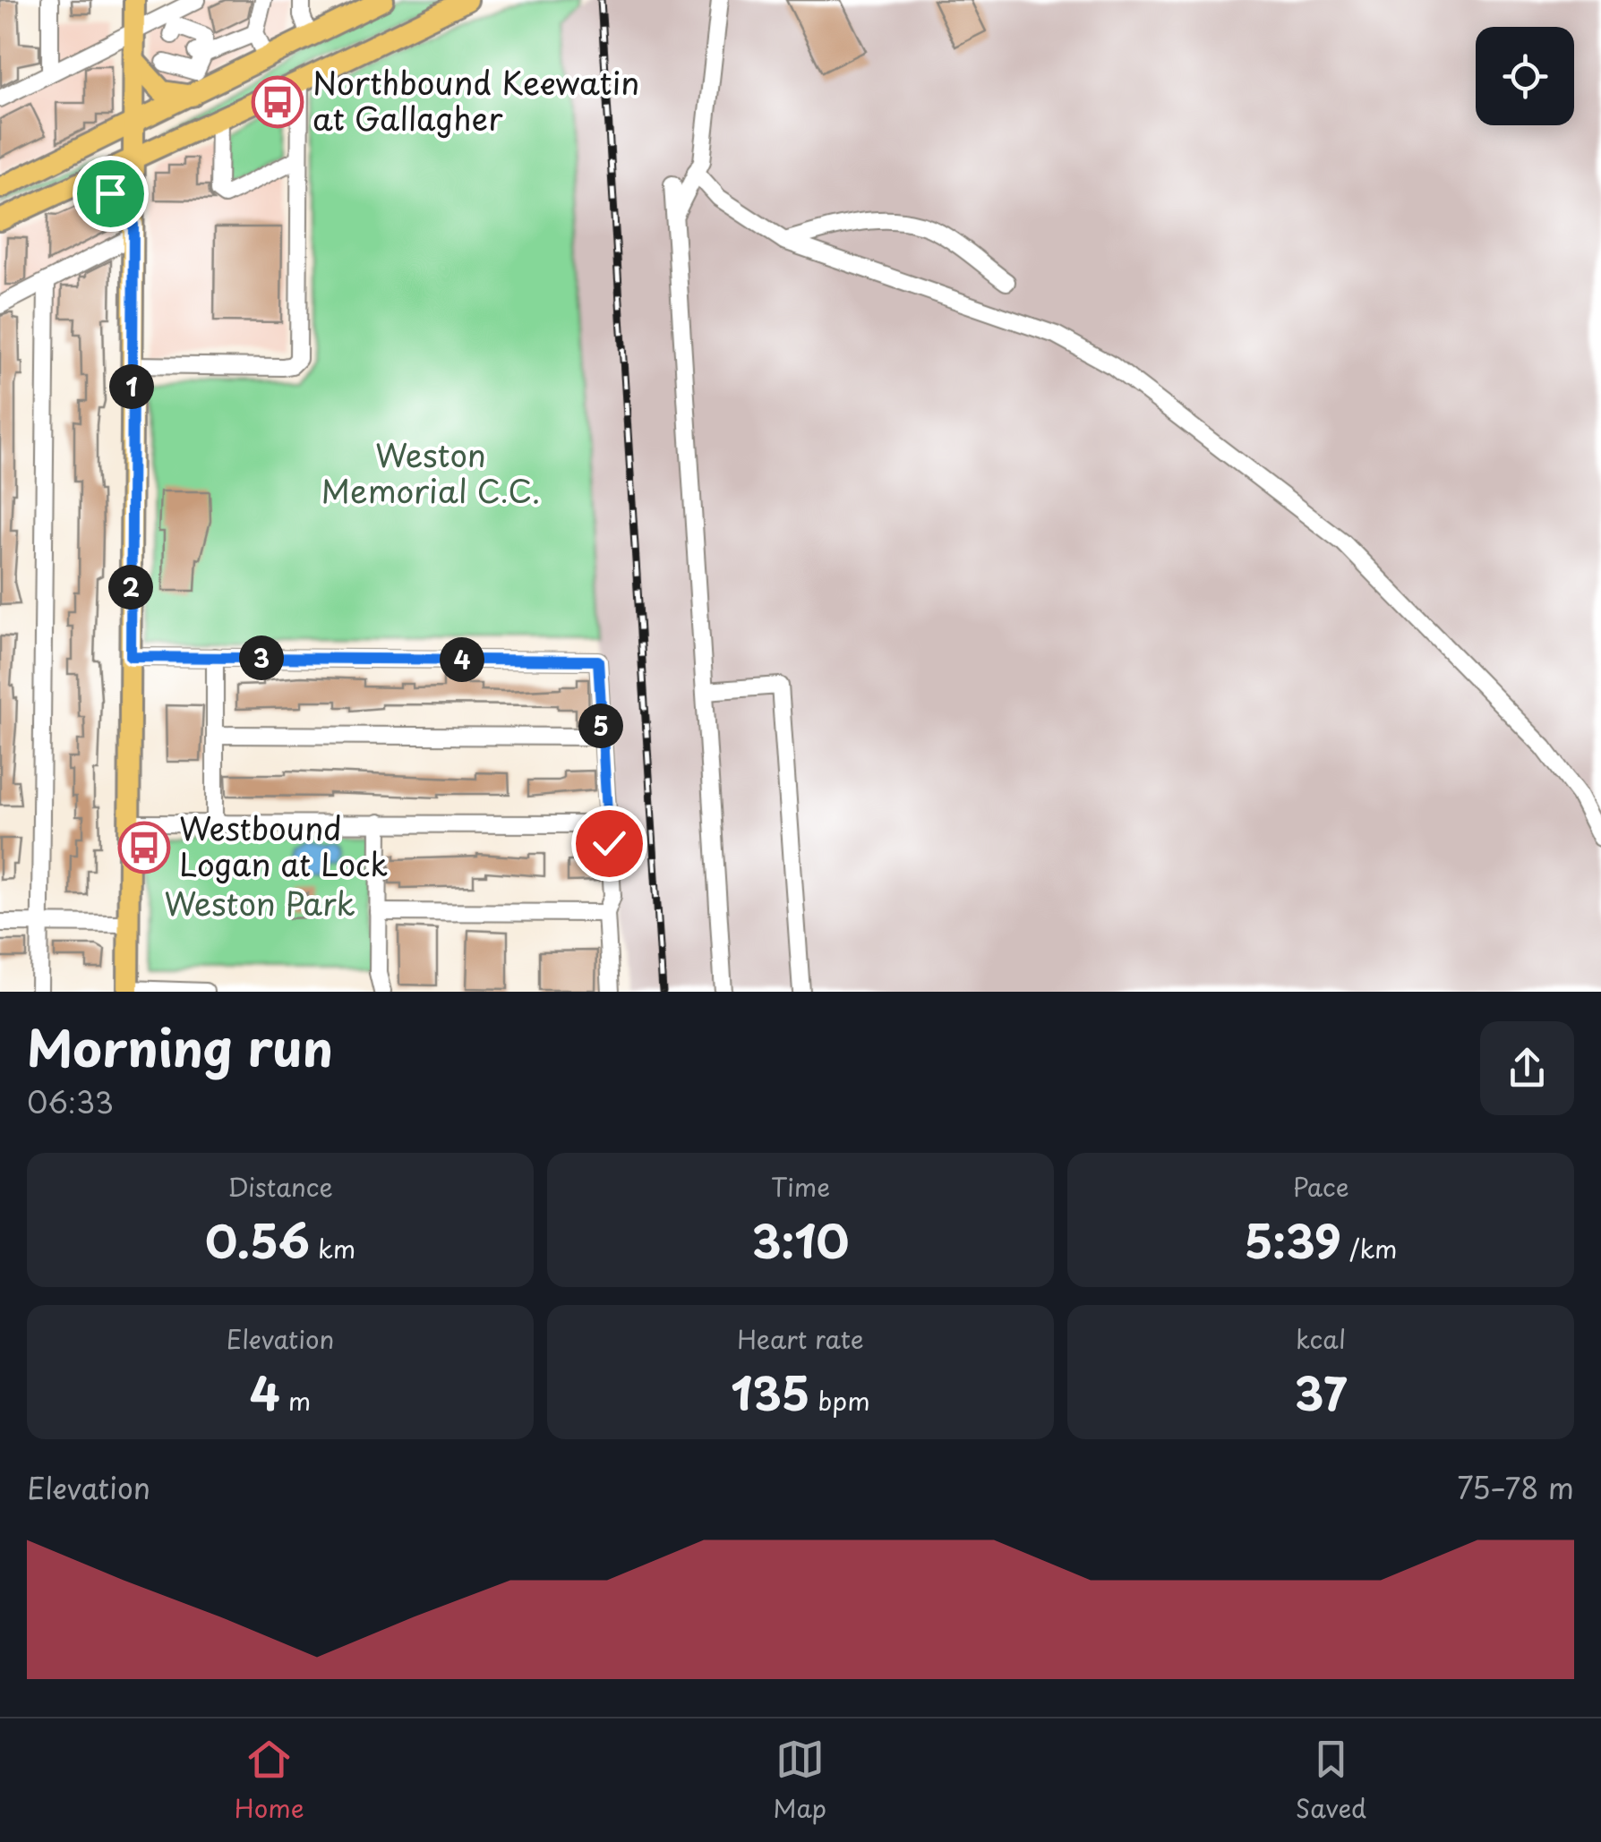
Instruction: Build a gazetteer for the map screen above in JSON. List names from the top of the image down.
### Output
{
  "parks": ["Weston Memorial C.C.", "Weston Park"],
  "places": {
    "bus stop": ["Northbound Keewatin at Gallagher", "Westbound Logan at Lock"]
  },
  "page": {
    "pins": [
      "1",
      "2",
      "3",
      "4",
      "5"
    ],
    "heading": ["Morning run", "06:33"],
    "stats": [
      ["Distance", "0.56 km"],
      ["Time", "3:10"],
      ["Pace", "5:39 /km"],
      ["Elevation", "4 m"],
      ["Heart rate", "135 bpm"],
      ["kcal", "37"]
    ],
    "chart": ["Elevation", "75–78 m"],
    "tabs": ["Home", "Map", "Saved"]
  }
}
